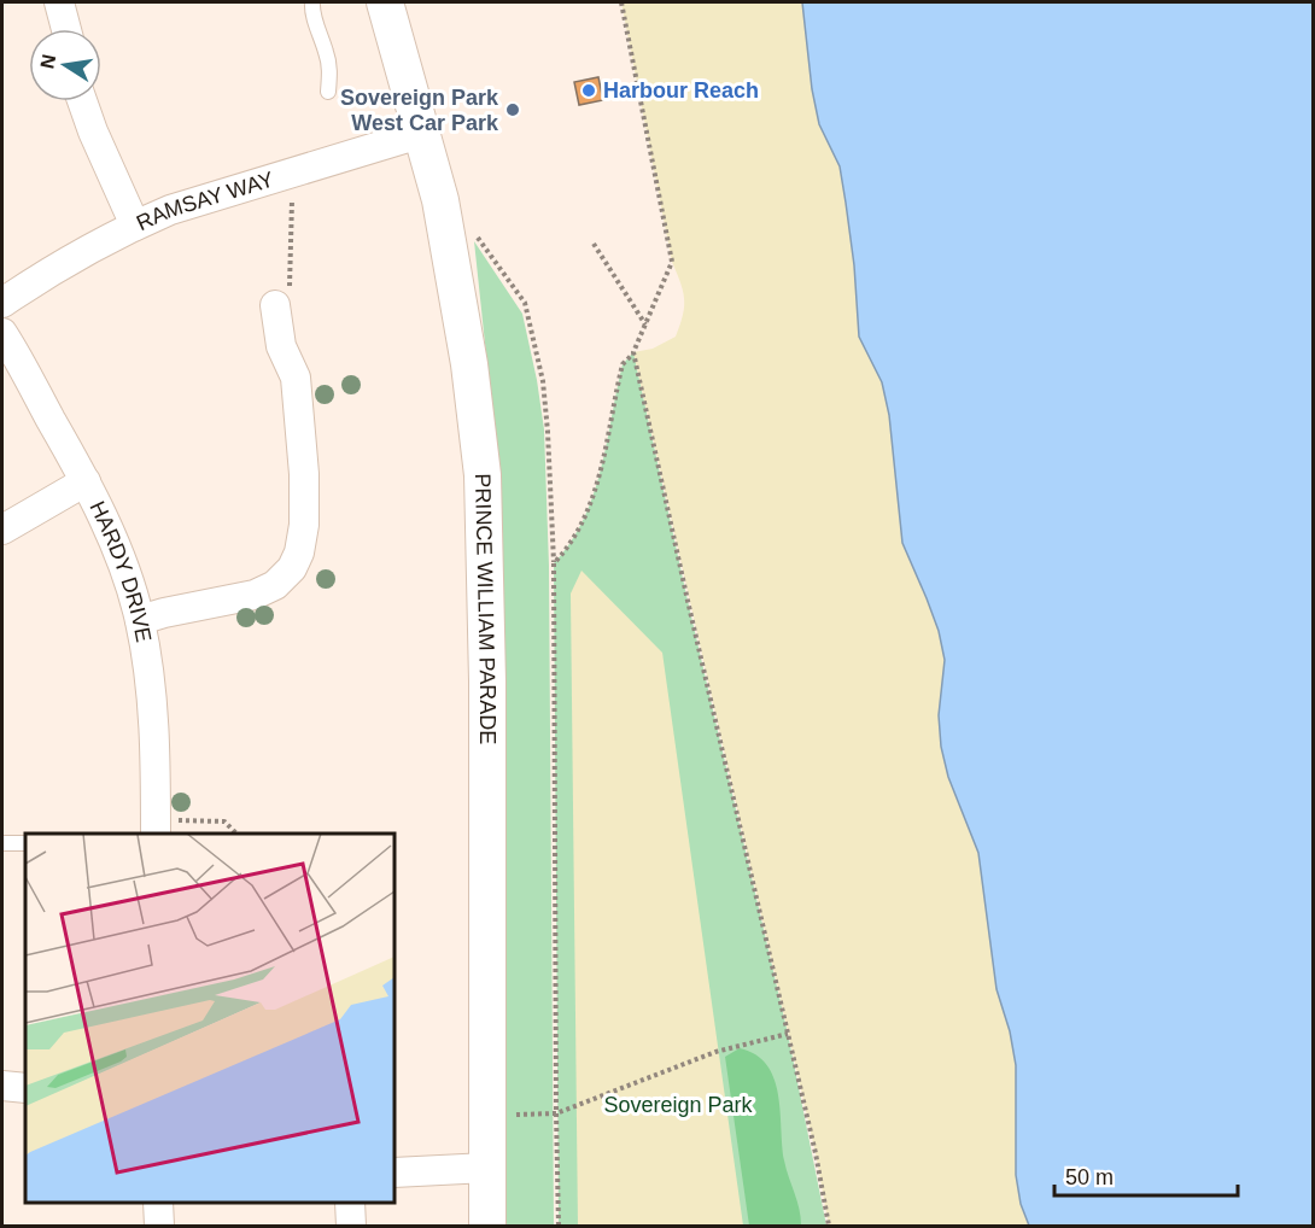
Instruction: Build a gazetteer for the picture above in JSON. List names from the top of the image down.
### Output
{
  "streets": {
    "street": ["RAMSAY WAY", "HARDY DRIVE", "PRINCE WILLIAM PARADE"]
  },
  "crossings": [
    ["RAMSAY WAY", "PRINCE WILLIAM PARADE"]
  ],
  "parks": ["Sovereign Park"],
  "places": ["Harbour Reach", "Sovereign Park West Car Park"],
  "scale_bar": "50 m",
  "north": "left"
}
